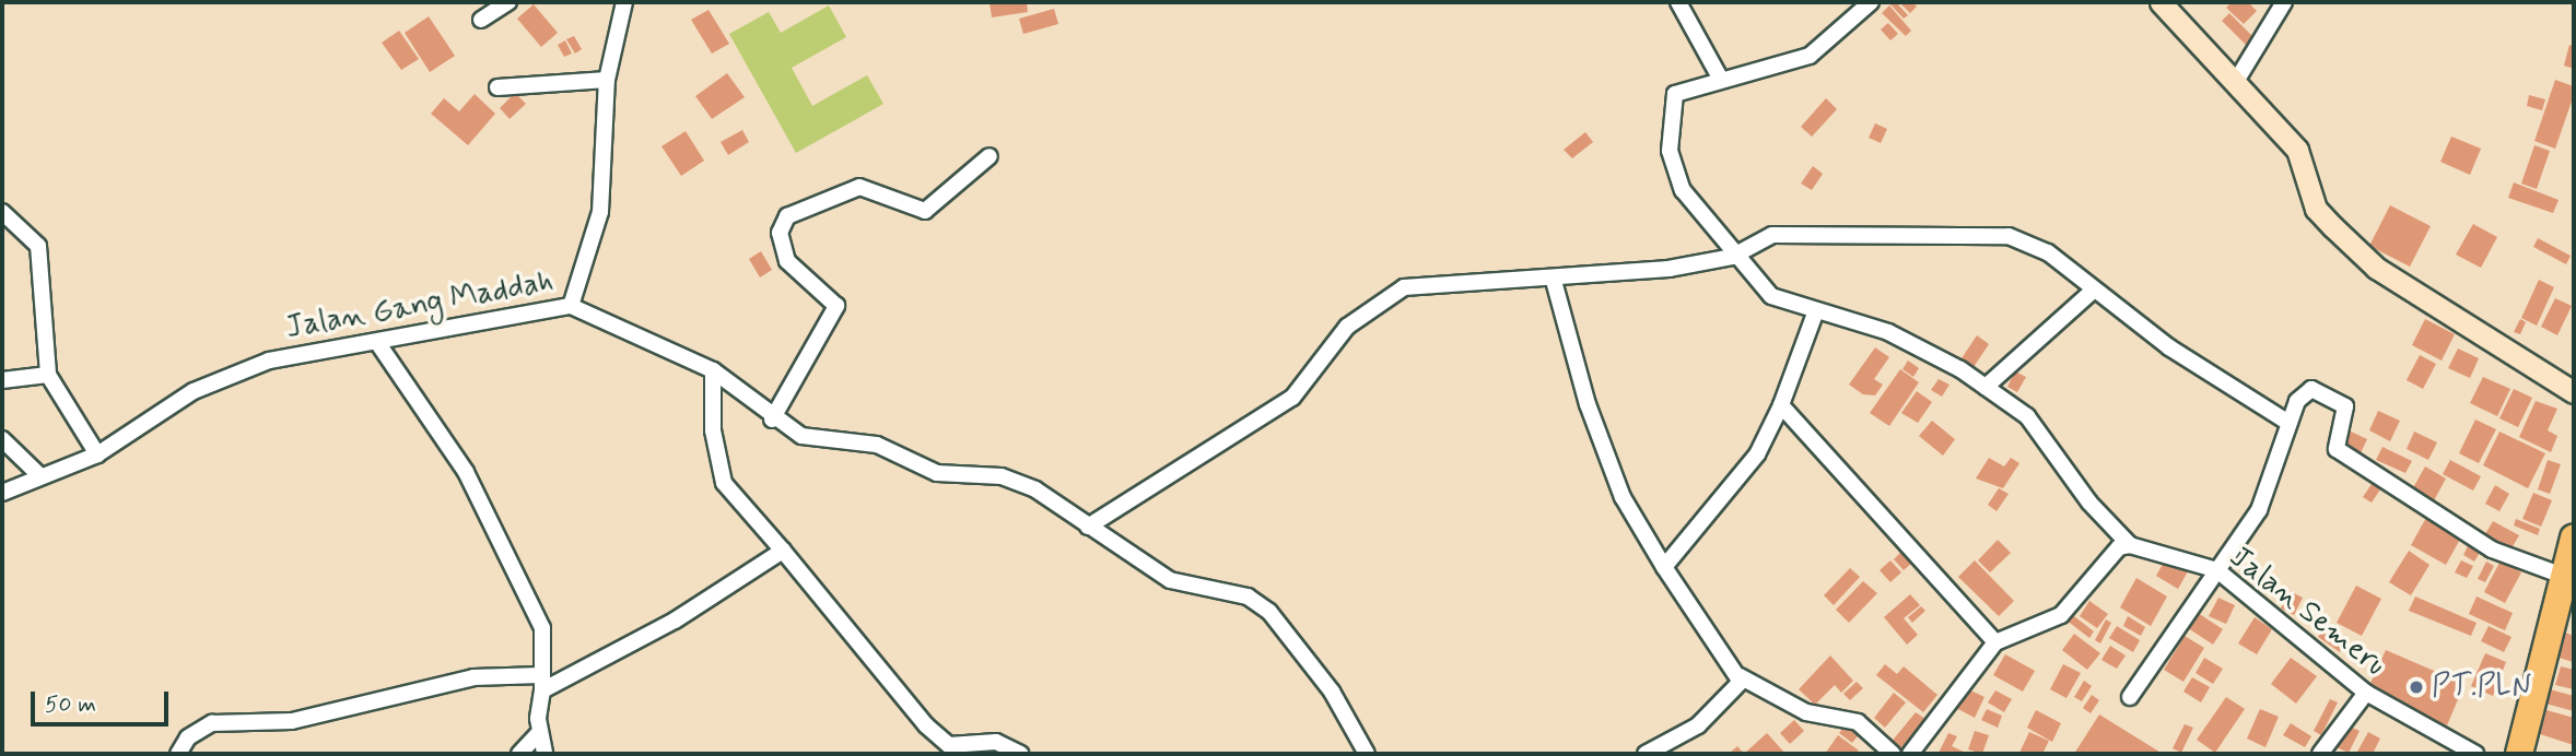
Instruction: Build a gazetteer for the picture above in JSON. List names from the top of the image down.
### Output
{
  "streets": {
    "street": ["Jalan Gang Maddah", "Jalan Semeru"]
  },
  "places": ["PT.PLN"],
  "scale_bar": "50 m"
}
